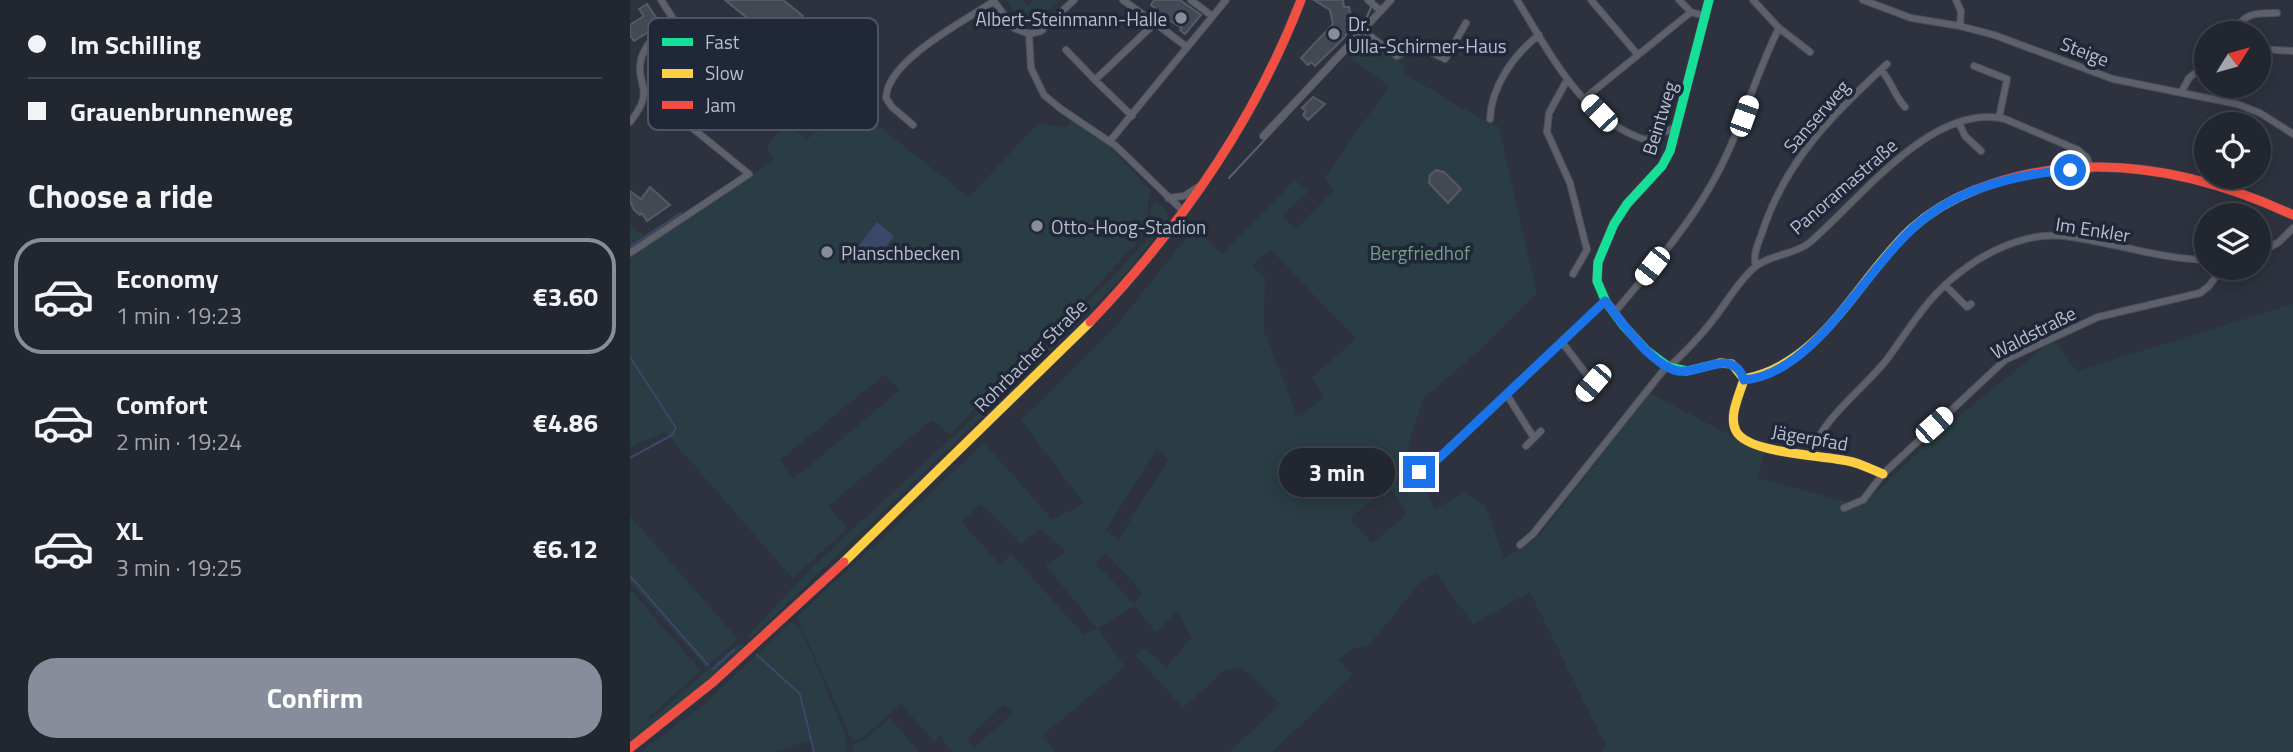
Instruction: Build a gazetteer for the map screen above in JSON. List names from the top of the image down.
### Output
{
  "streets": {
    "street": [
      "Steige",
      "Sanserweg",
      "Beintweg",
      "Panoramastraße",
      "Im Enkler",
      "Waldstraße",
      "Rohrbacher Straße",
      "Jägerpfad"
    ]
  },
  "crossings": [
    ["Sanserweg", "Panoramastraße"],
    ["Beintweg", "Panoramastraße"],
    ["Im Enkler", "Jägerpfad"],
    ["Waldstraße", "Jägerpfad"]
  ],
  "parks": ["Bergfriedhof"],
  "places": [
    "Albert-Steinmann-Halle",
    "Dr. Ulla-Schirmer-Haus",
    "Otto-Hoog-Stadion",
    "Planschbecken"
  ],
  "legend": ["Fast", "Slow", "Jam"],
  "north": "top right",
  "page": {
    "banner": ["Im Schilling", "Grauenbrunnenweg"],
    "heading": "Choose a ride",
    "list": [
      {
        "name": "Economy",
        "note": "1 min · 19:23",
        "value": "€3.60"
      },
      {
        "name": "Comfort",
        "note": "2 min · 19:24",
        "value": "€4.86"
      },
      {
        "name": "XL",
        "note": "3 min · 19:25",
        "value": "€6.12"
      }
    ],
    "bubble": "3 min",
    "buttons": "Confirm"
  }
}
